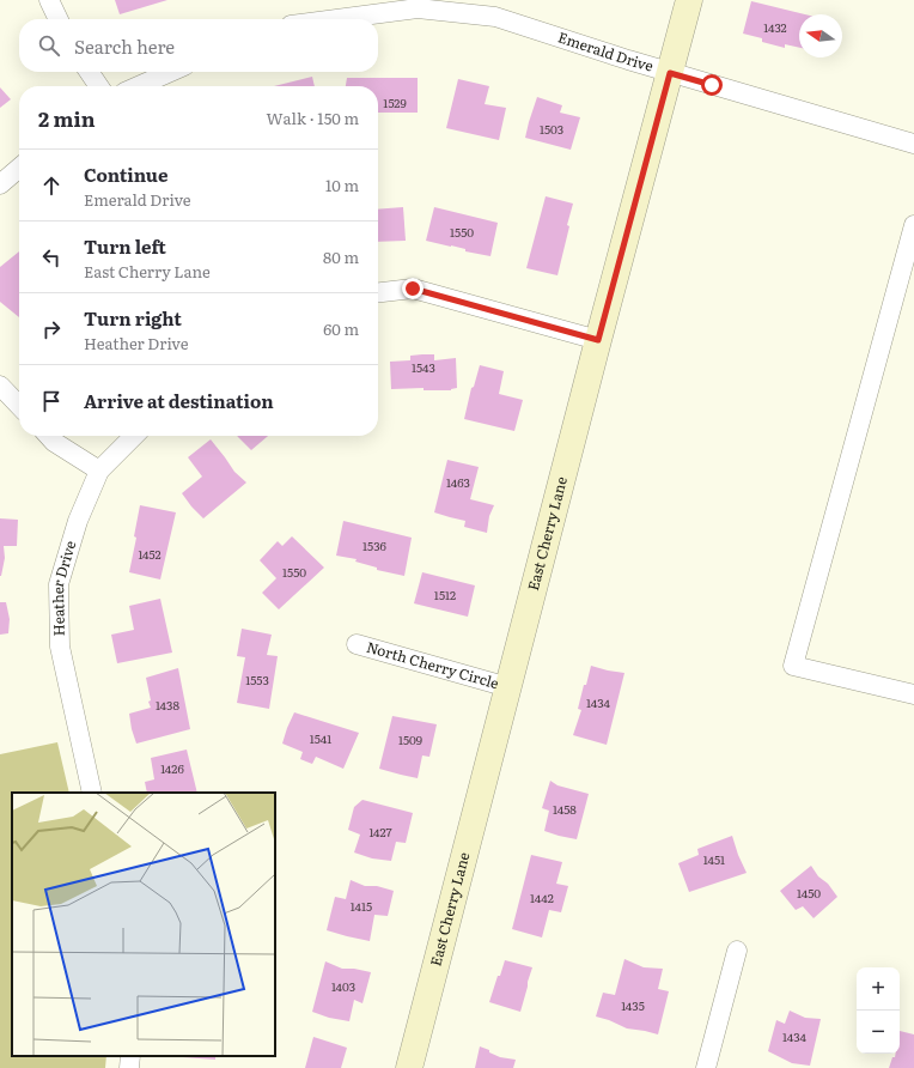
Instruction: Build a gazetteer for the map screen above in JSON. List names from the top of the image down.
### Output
{
  "streets": {
    "street": [
      "Emerald Drive",
      "East Cherry Lane",
      "Heather Drive",
      "North Cherry Circle"
    ]
  },
  "crossings": [
    ["Emerald Drive", "East Cherry Lane"],
    ["East Cherry Lane", "North Cherry Circle"]
  ],
  "house_numbers": [
    "1432",
    "1529",
    "1503",
    "1550",
    "1543",
    "1463",
    "1536",
    "1452",
    "1550",
    "1512",
    "1553",
    "1434",
    "1438",
    "1541",
    "1509",
    "1426",
    "1458",
    "1427",
    "1451",
    "1450",
    "1442",
    "1415",
    "1403",
    "1435",
    "1434"
  ],
  "north": "left",
  "page": {
    "search": "Search here",
    "heading": ["2 min", "Walk · 150 m"],
    "list": [
      ["Continue", "Emerald Drive", "10 m"],
      ["Turn left", "East Cherry Lane", "80 m"],
      ["Turn right", "Heather Drive", "60 m"],
      "Arrive at destination"
    ],
    "map_buttons": ["+", "−"]
  }
}
